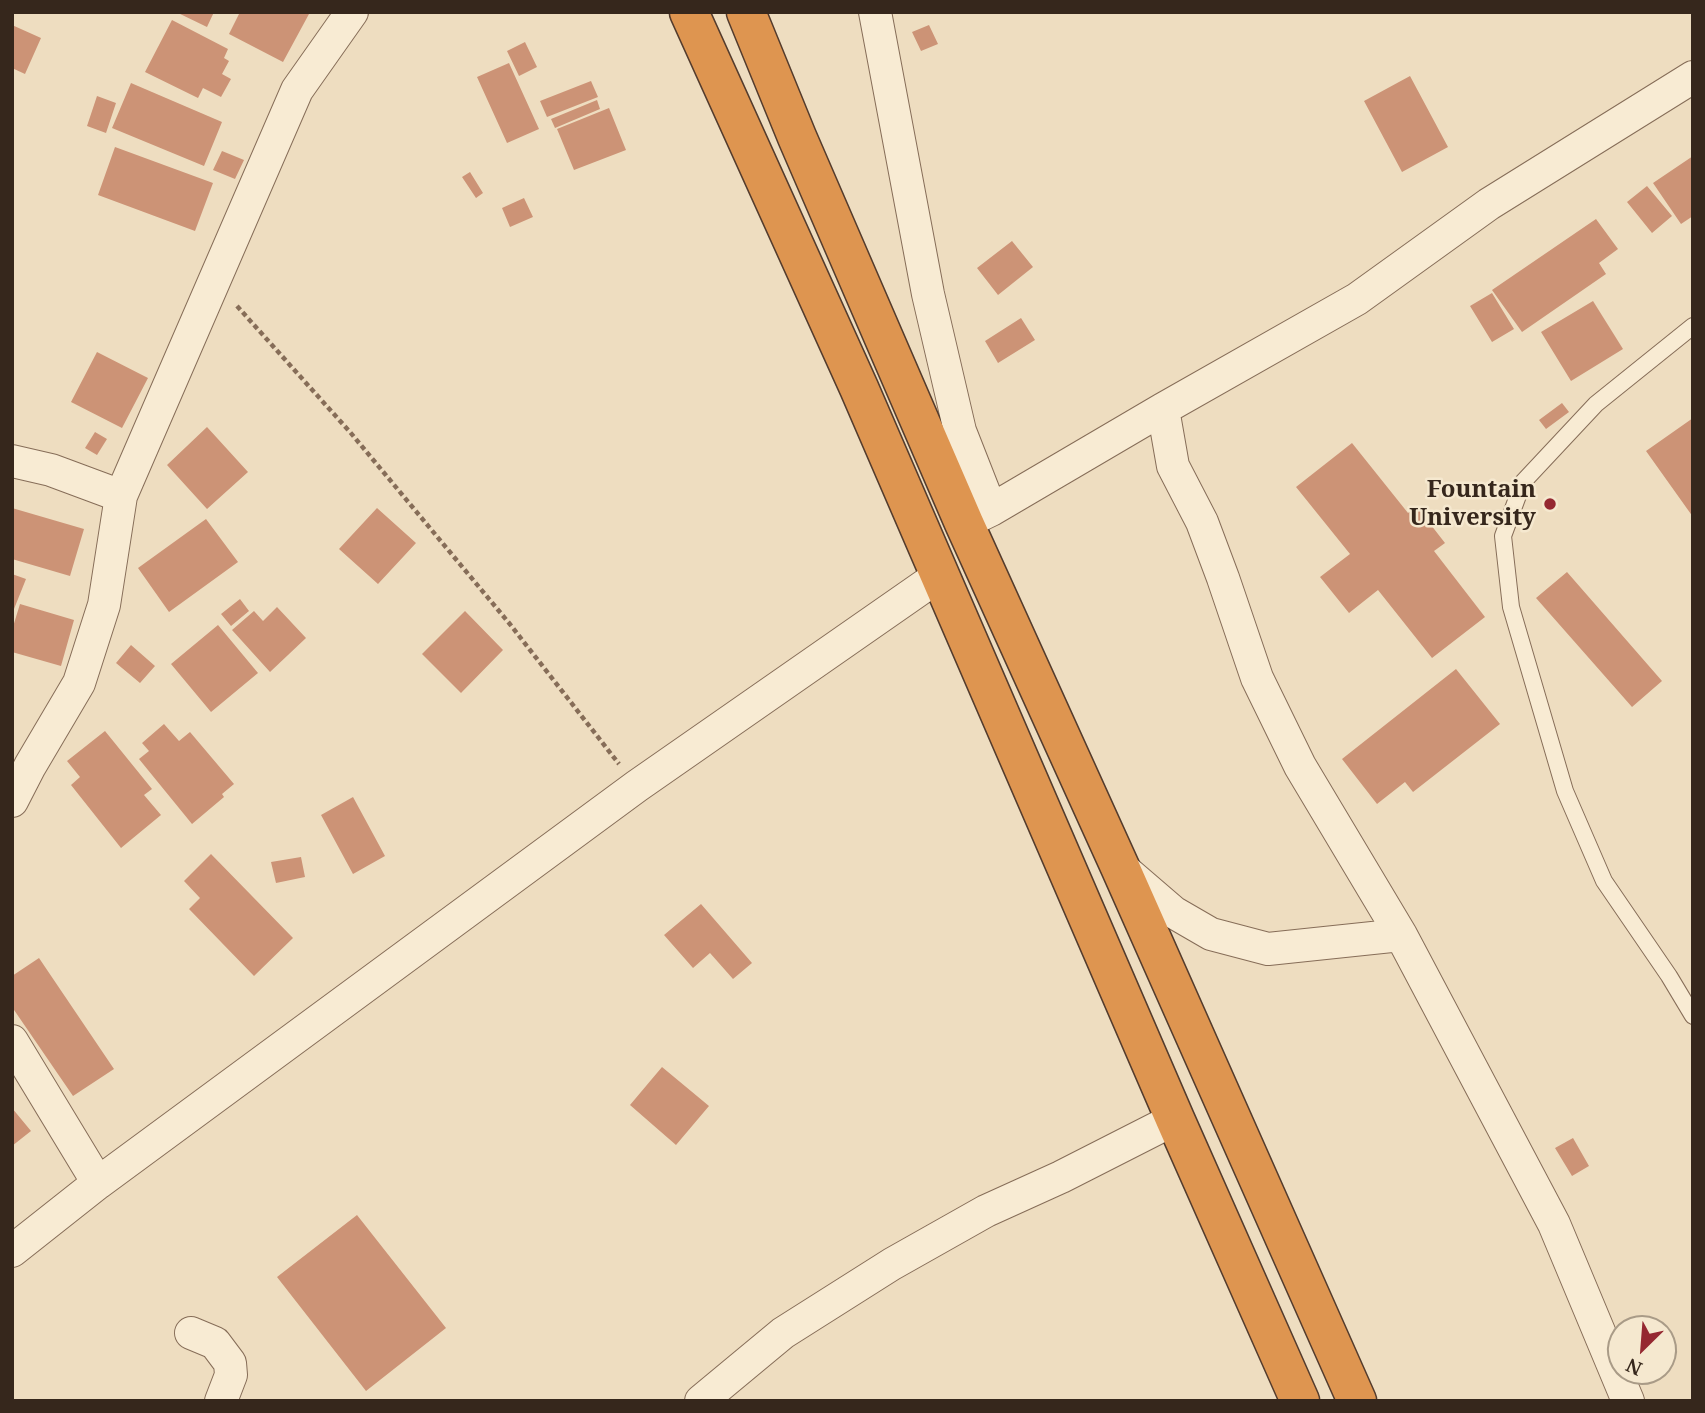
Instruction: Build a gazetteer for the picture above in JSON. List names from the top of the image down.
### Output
{
  "places": ["Fountain University"],
  "north": "bottom left"
}
